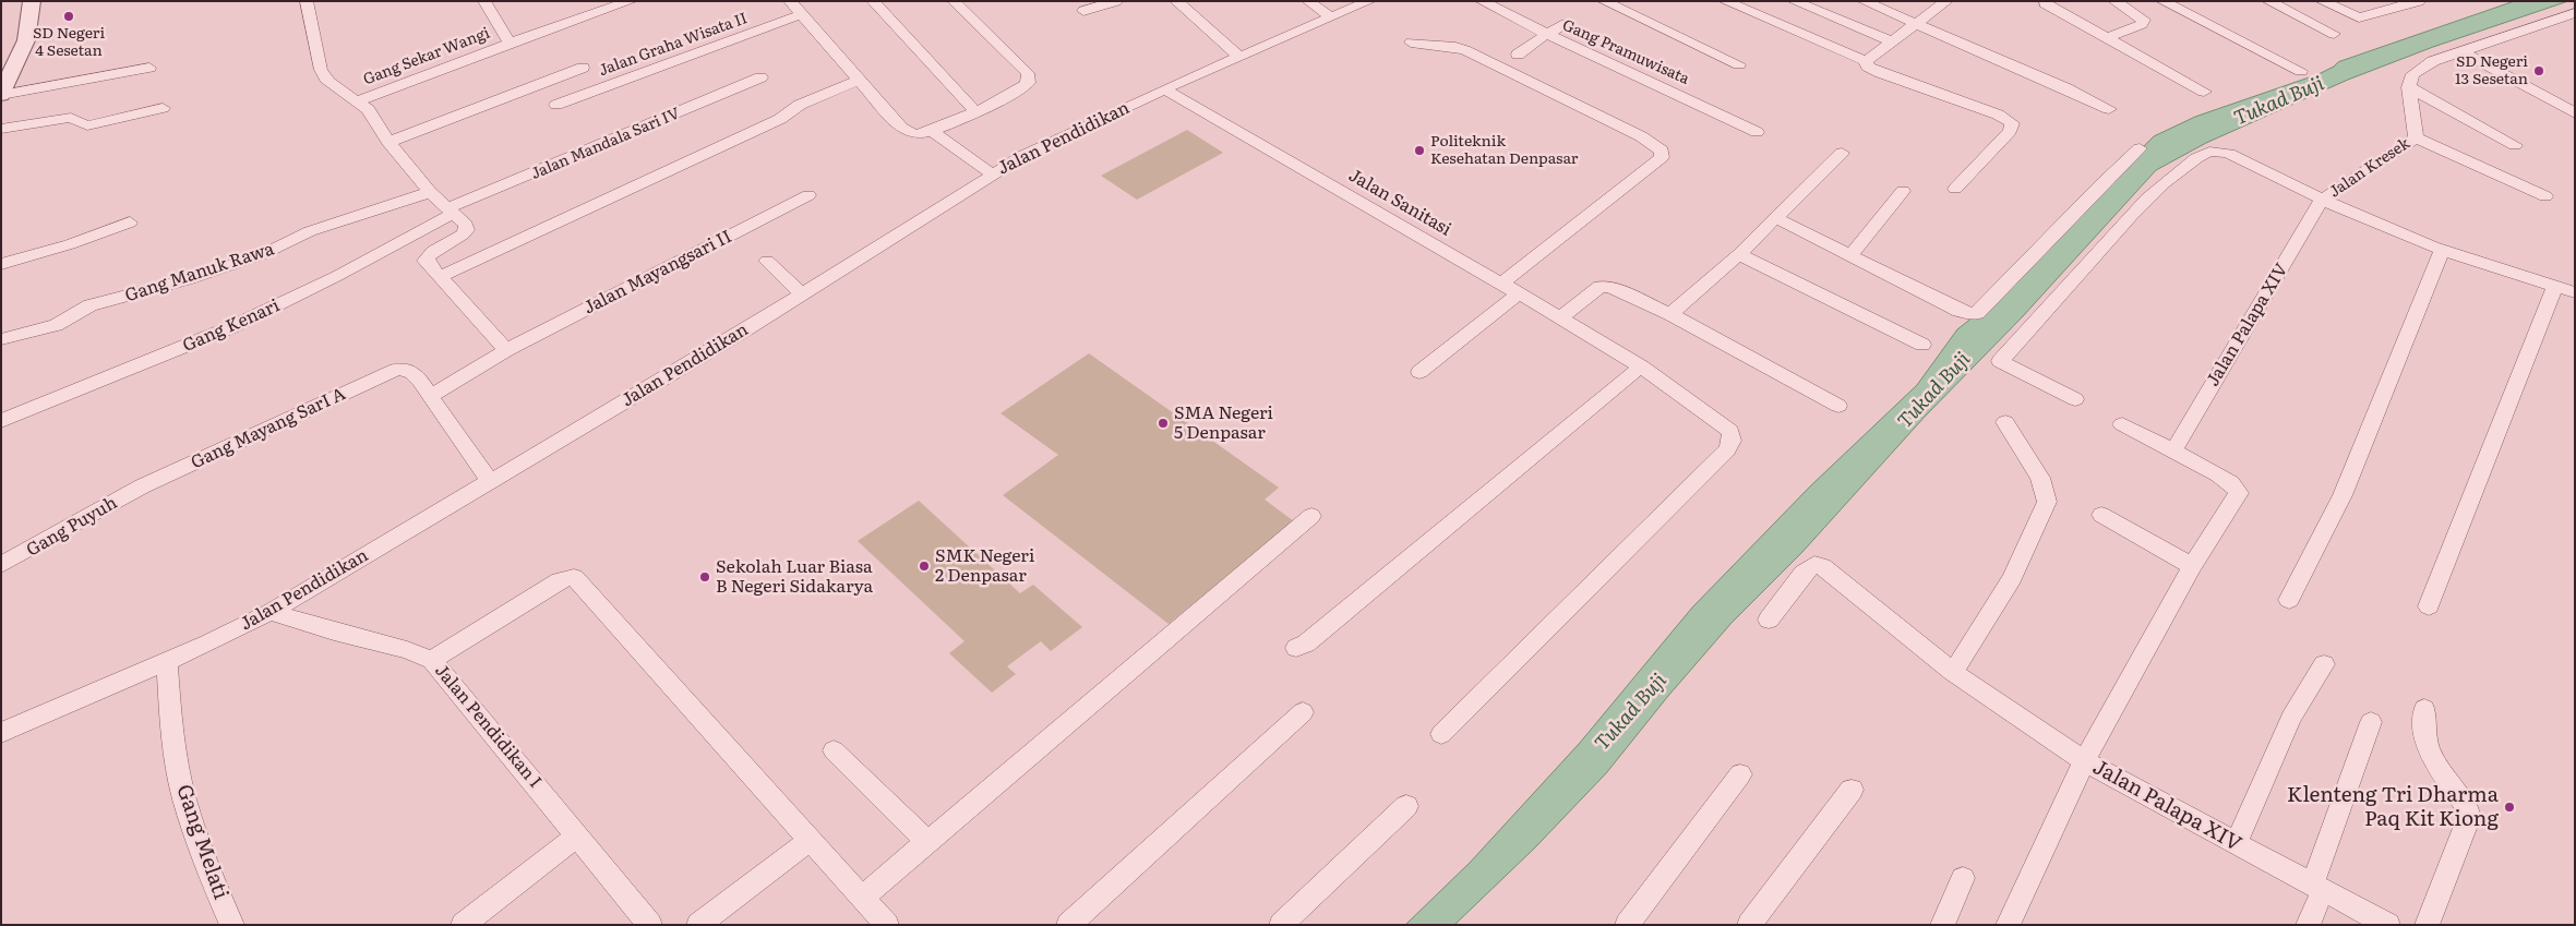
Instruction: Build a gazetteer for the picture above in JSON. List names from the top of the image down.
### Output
{
  "streets": {
    "street": [
      "Jalan Graha Wisata II",
      "Gang Pramuwisata",
      "Gang Sekar Wangi",
      "Jalan Pendidikan",
      "Jalan Mandala Sari IV",
      "Jalan Kresek",
      "Jalan Sanitasi",
      "Gang Manuk Rawa",
      "Jalan Mayangsari II",
      "Jalan Palapa XIV",
      "Gang Kenari",
      "Gang Mayang SarI A",
      "Gang Puyuh",
      "Jalan Pendidikan I",
      "Gang Melati"
    ]
  },
  "crossings": [
    ["Jalan Pendidikan", "Jalan Sanitasi"],
    ["Jalan Pendidikan", "Jalan Pendidikan I"],
    ["Jalan Pendidikan", "Gang Melati"],
    ["Jalan Mandala Sari IV", "Gang Kenari"],
    ["Jalan Kresek", "Jalan Palapa XIV"],
    ["Jalan Mayangsari II", "Gang Mayang SarI A"],
    ["Gang Mayang SarI A", "Gang Puyuh"]
  ],
  "water": ["Tukad Buji"],
  "places": [
    "SD Negeri 4 Sesetan",
    "SD Negeri 13 Sesetan",
    "Politeknik Kesehatan Denpasar",
    "SMA Negeri 5 Denpasar",
    "SMK Negeri 2 Denpasar",
    "Sekolah Luar Biasa B Negeri Sidakarya",
    "Klenteng Tri Dharma Paq Kit Kiong"
  ]
}
